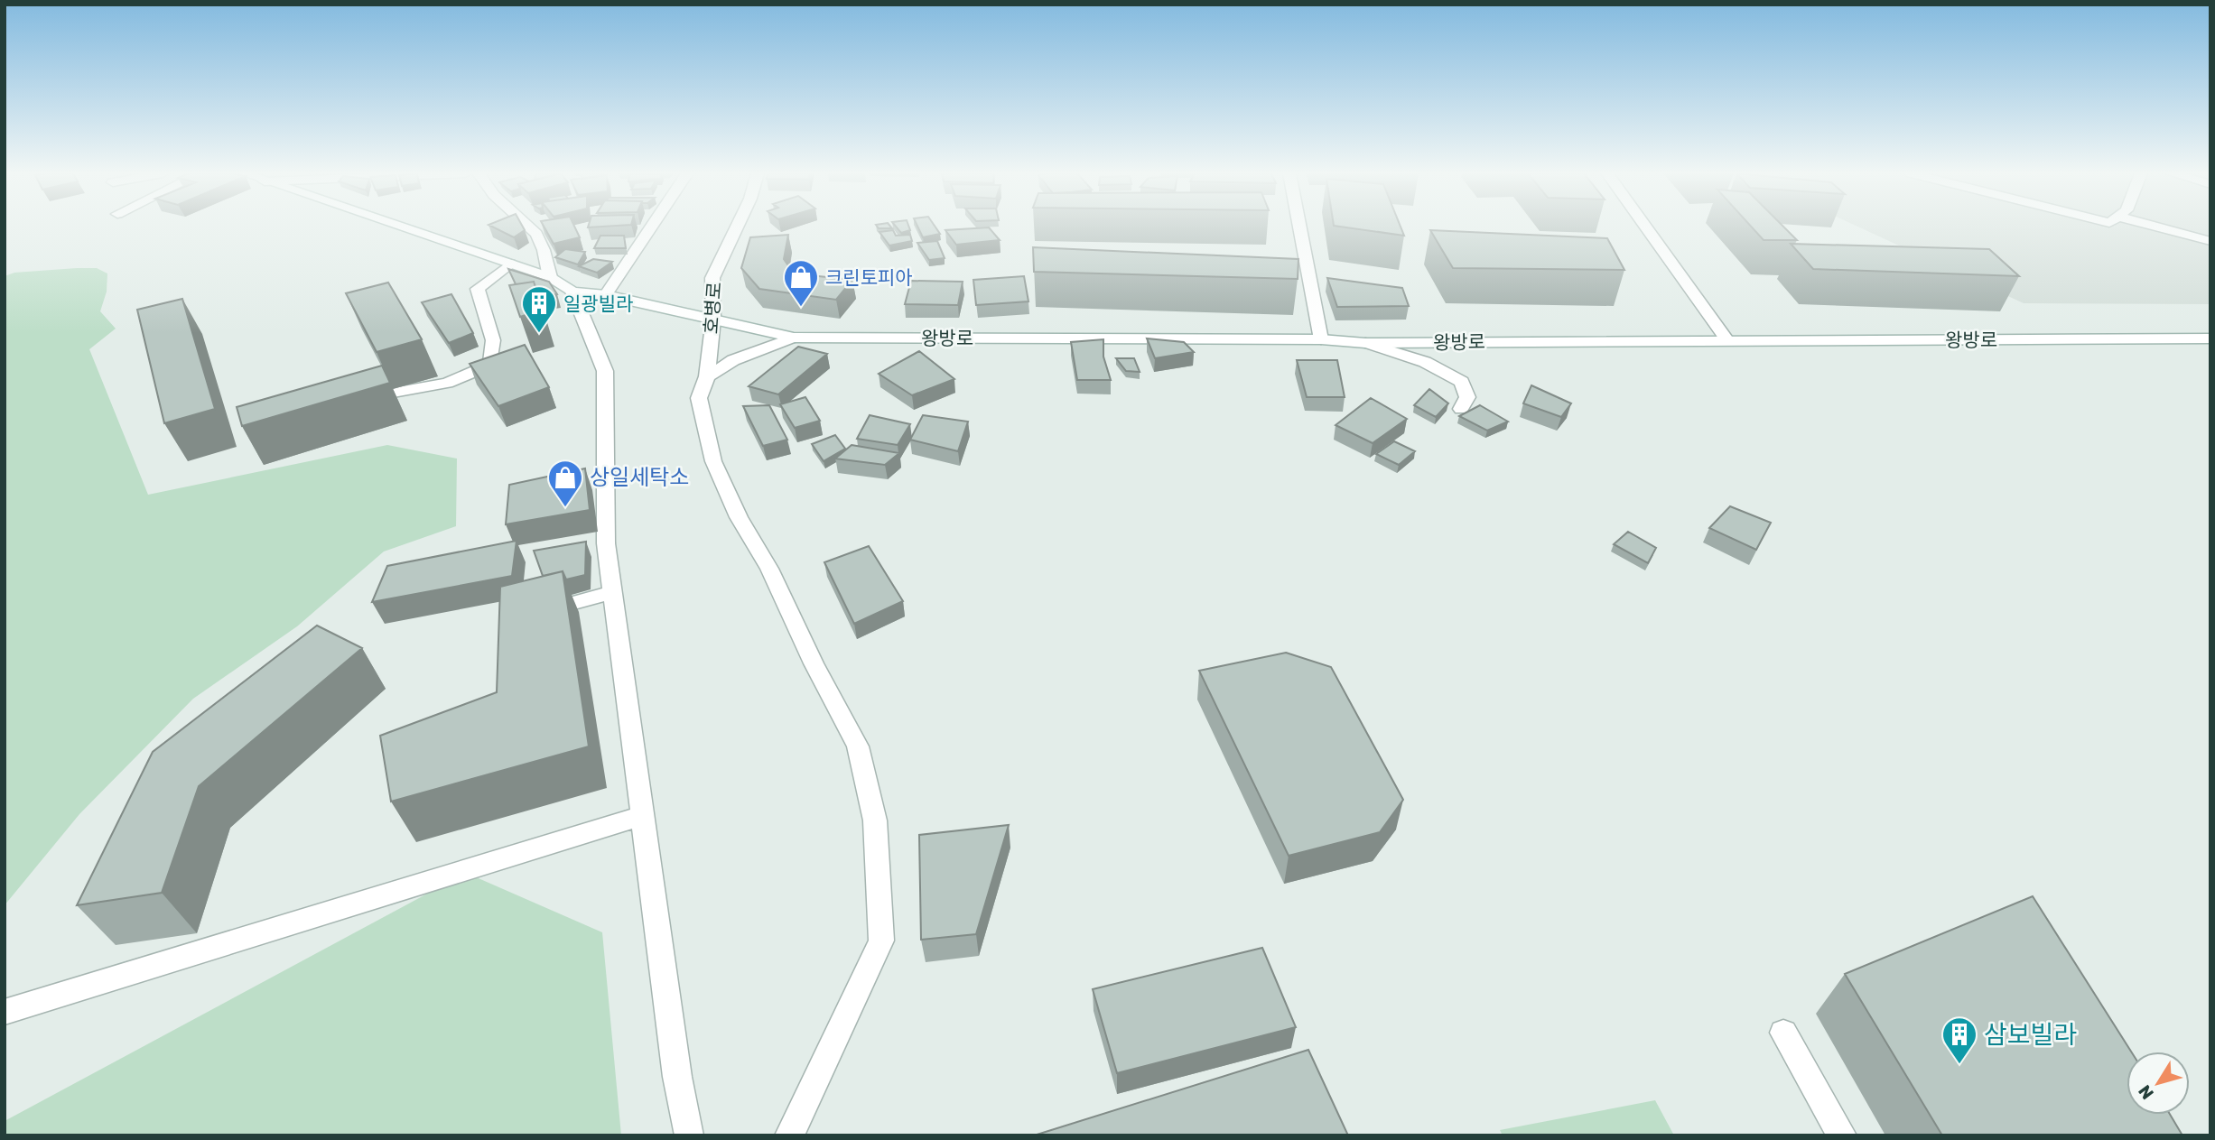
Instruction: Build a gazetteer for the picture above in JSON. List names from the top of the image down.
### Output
{
  "streets": {
    "street": ["호병로", "왕방로"]
  },
  "crossings": [
    ["호병로", "왕방로"]
  ],
  "places": {
    "shop": ["크린토피아", "상일세탁소"],
    "building": ["일광빌라", "삼보빌라"]
  },
  "north": "bottom left"
}
